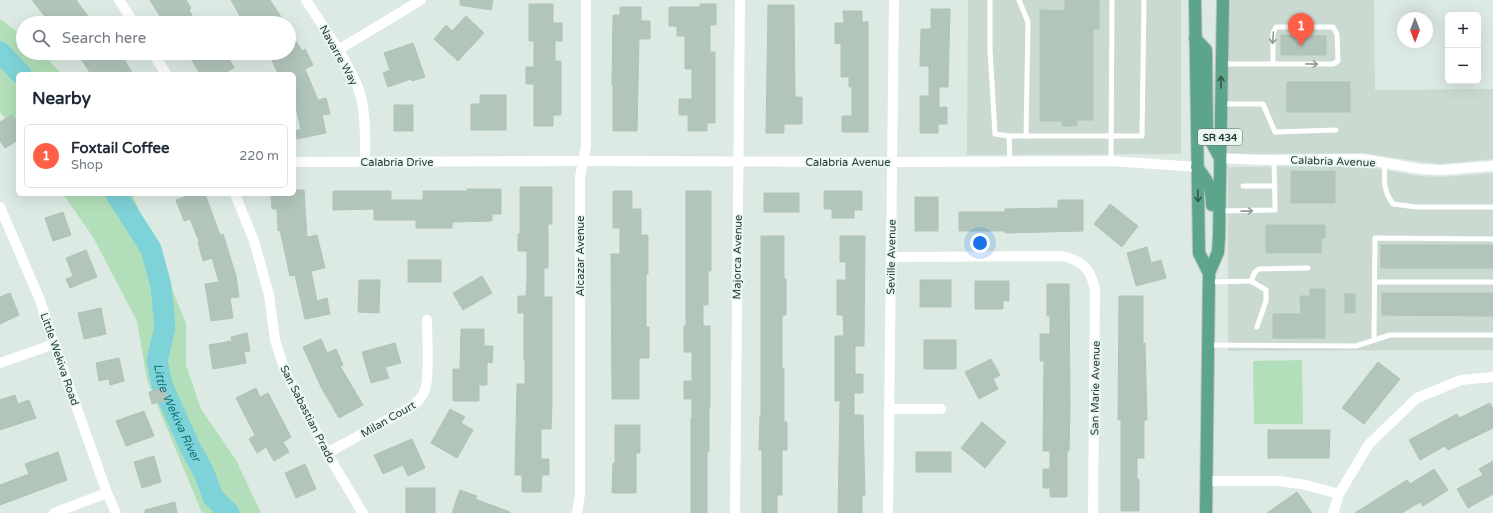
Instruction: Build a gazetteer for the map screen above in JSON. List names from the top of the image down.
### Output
{
  "streets": {
    "main road": ["SR 434"],
    "street": [
      "Navarre Way",
      "Calabria Avenue",
      "Calabria Drive",
      "Alcazar Avenue",
      "Majorca Avenue",
      "Seville Avenue",
      "Little Wekiva Road",
      "San Marie Avenue",
      "San Sabastian Prado",
      "Milan Court"
    ]
  },
  "crossings": [
    ["Navarre Way", "Calabria Drive"],
    ["SR 434", "Calabria Avenue"],
    ["Calabria Avenue", "Calabria Drive"],
    ["Calabria Avenue", "Alcazar Avenue"],
    ["Calabria Avenue", "Majorca Avenue"],
    ["Calabria Avenue", "Seville Avenue"],
    ["Seville Avenue", "San Marie Avenue"],
    ["San Sabastian Prado", "Milan Court"]
  ],
  "water": ["Little Wekiva River"],
  "north": "bottom",
  "page": {
    "map_buttons": ["+", "−"],
    "pins": "1",
    "search": "Search here",
    "heading": "Nearby",
    "list": [
      {
        "mark": "1",
        "name": "Foxtail Coffee",
        "note": "Shop",
        "value": "220 m"
      }
    ]
  }
}
